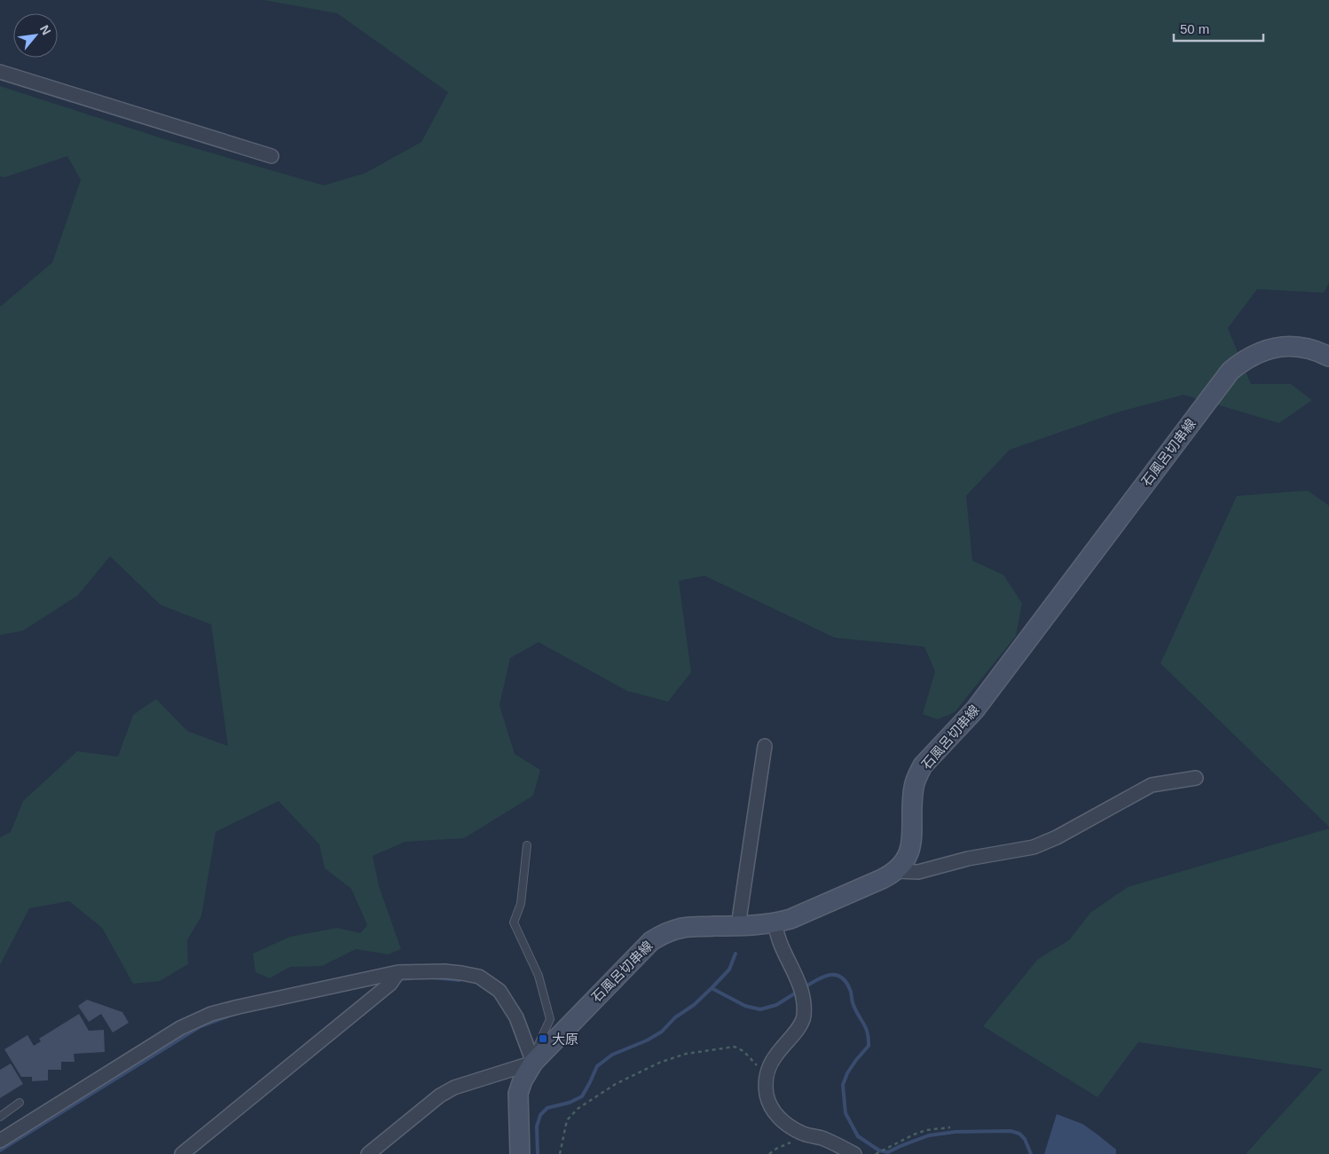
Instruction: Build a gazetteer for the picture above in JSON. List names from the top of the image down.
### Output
{
  "streets": {
    "main road": ["石風呂切串線"]
  },
  "places": {
    "transit": ["大原"]
  },
  "scale_bar": "50 m",
  "north": "top right"
}
